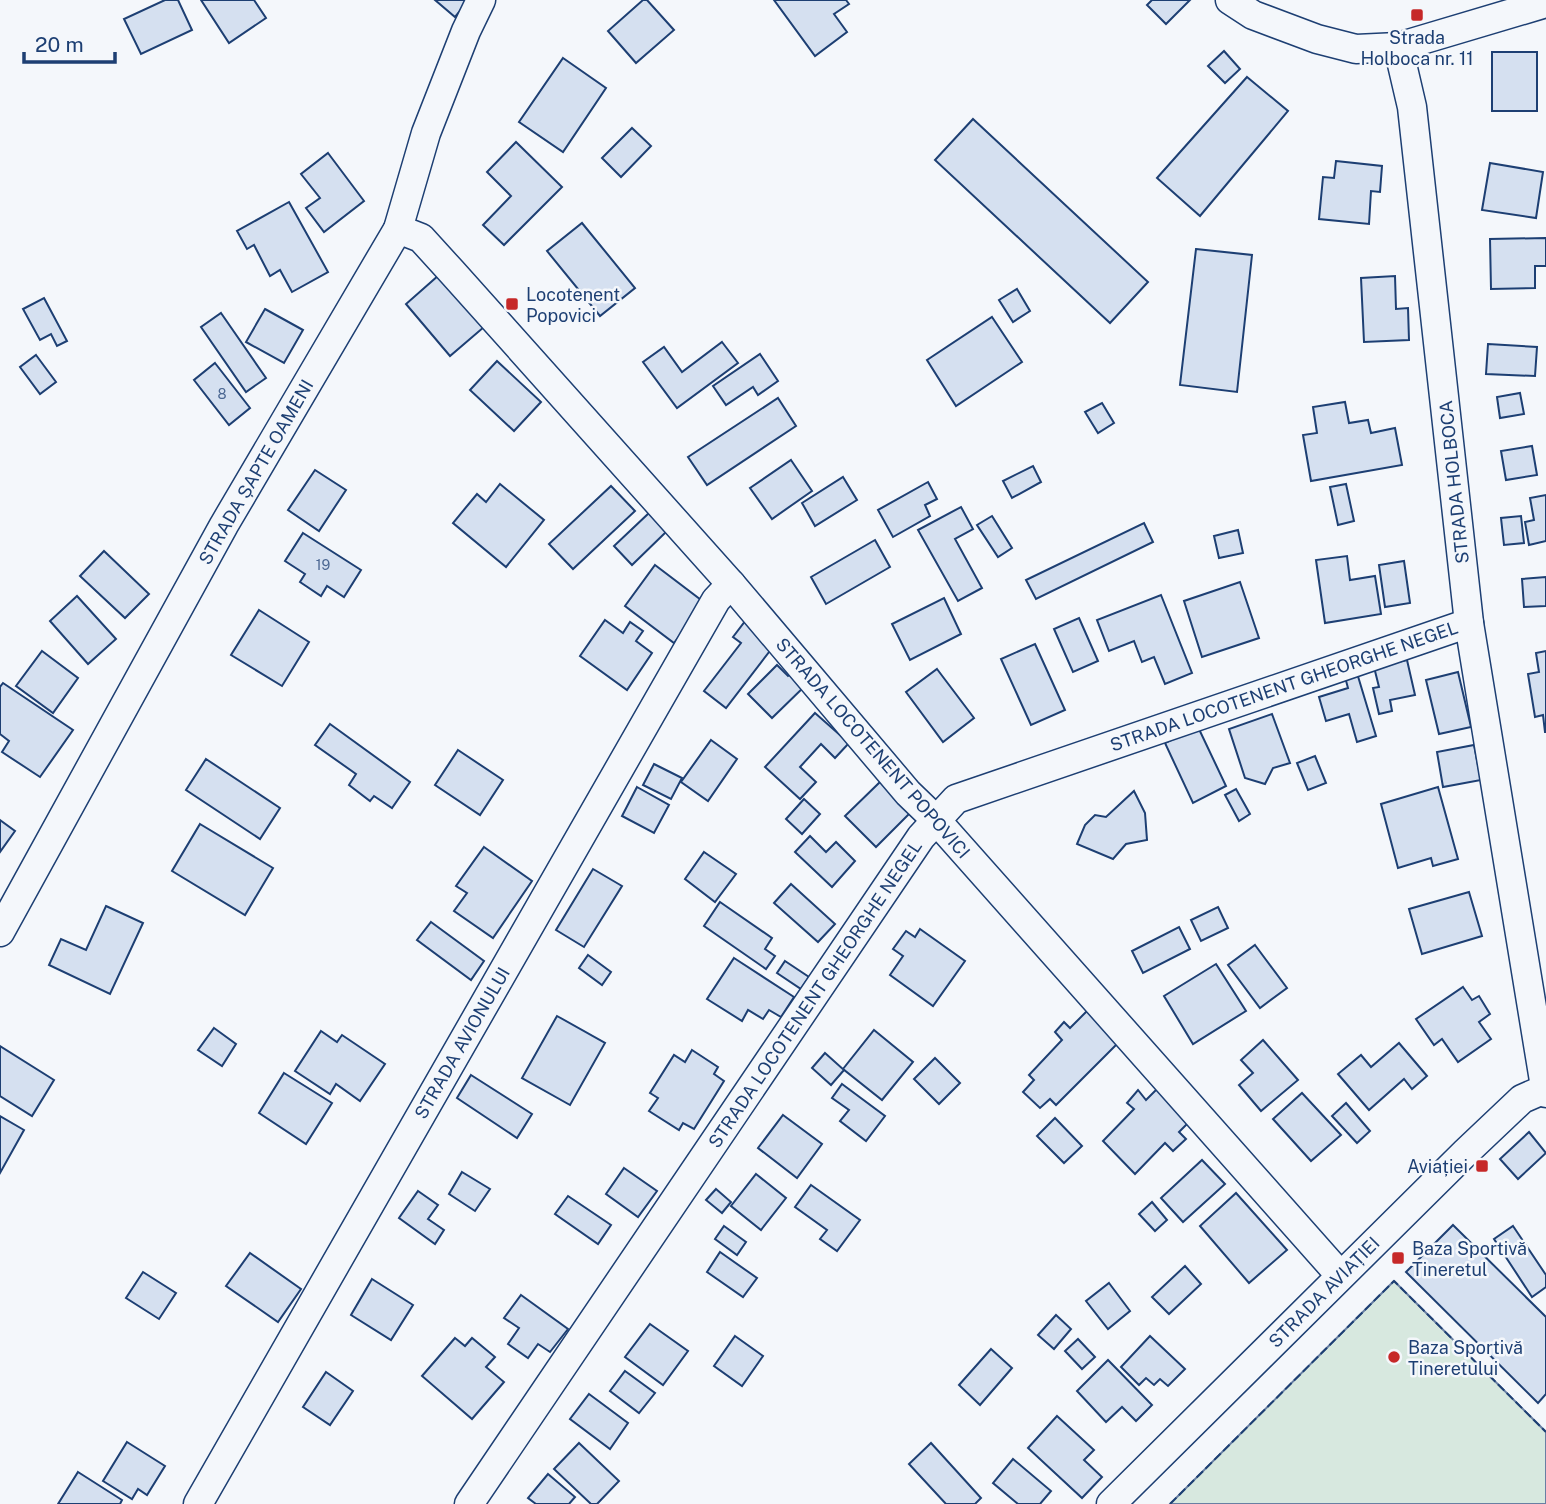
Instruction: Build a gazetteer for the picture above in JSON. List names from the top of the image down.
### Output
{
  "streets": {
    "street": [
      "STRADA ȘAPTE OAMENI",
      "STRADA HOLBOCA",
      "STRADA LOCOTENENT GHEORGHE NEGEL",
      "STRADA LOCOTENENT POPOVICI",
      "STRADA AVIONULUI",
      "STRADA AVIAȚIEI"
    ]
  },
  "crossings": [
    ["STRADA ȘAPTE OAMENI", "STRADA LOCOTENENT POPOVICI"],
    ["STRADA HOLBOCA", "STRADA LOCOTENENT GHEORGHE NEGEL"],
    ["STRADA HOLBOCA", "STRADA AVIAȚIEI"],
    ["STRADA LOCOTENENT GHEORGHE NEGEL", "STRADA LOCOTENENT POPOVICI"],
    ["STRADA LOCOTENENT POPOVICI", "STRADA AVIONULUI"],
    ["STRADA LOCOTENENT POPOVICI", "STRADA AVIAȚIEI"]
  ],
  "places": {
    "transit": [
      "Strada Holboca nr. 11",
      "Locotenent Popovici",
      "Aviației",
      "Baza Sportivă Tineretul"
    ],
    "other": ["Baza Sportivă Tineretului"]
  },
  "house_numbers": ["8", "19"],
  "scale_bar": "20 m"
}
